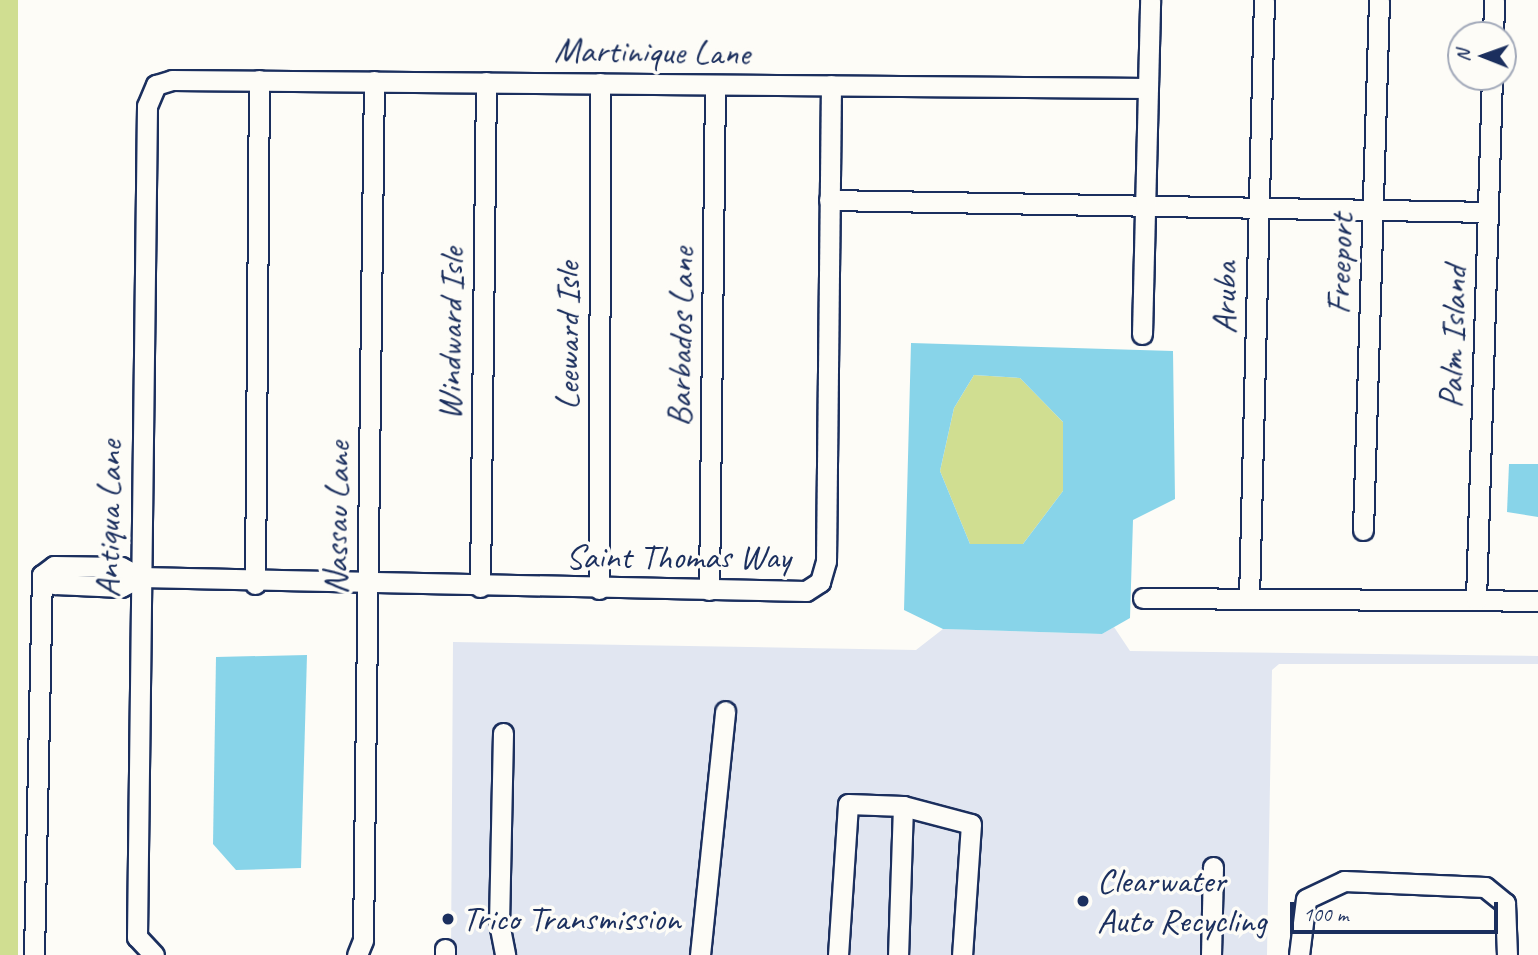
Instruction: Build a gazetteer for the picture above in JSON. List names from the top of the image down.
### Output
{
  "streets": {
    "street": [
      "Martinique Lane",
      "Freeport",
      "Aruba",
      "Windward Isle",
      "Leeward Isle",
      "Barbados Lane",
      "Palm Island",
      "Nassau Lane",
      "Antiqua Lane",
      "Saint Thomas Way"
    ]
  },
  "crossings": [
    ["Martinique Lane", "Windward Isle"],
    ["Martinique Lane", "Leeward Isle"],
    ["Martinique Lane", "Barbados Lane"],
    ["Martinique Lane", "Nassau Lane"],
    ["Martinique Lane", "Antiqua Lane"],
    ["Martinique Lane", "Saint Thomas Way"],
    ["Windward Isle", "Saint Thomas Way"],
    ["Leeward Isle", "Saint Thomas Way"],
    ["Barbados Lane", "Saint Thomas Way"],
    ["Nassau Lane", "Saint Thomas Way"],
    ["Antiqua Lane", "Saint Thomas Way"]
  ],
  "places": ["Clearwater Auto Recycling", "Trico Transmission"],
  "scale_bar": "100 m",
  "north": "left"
}
